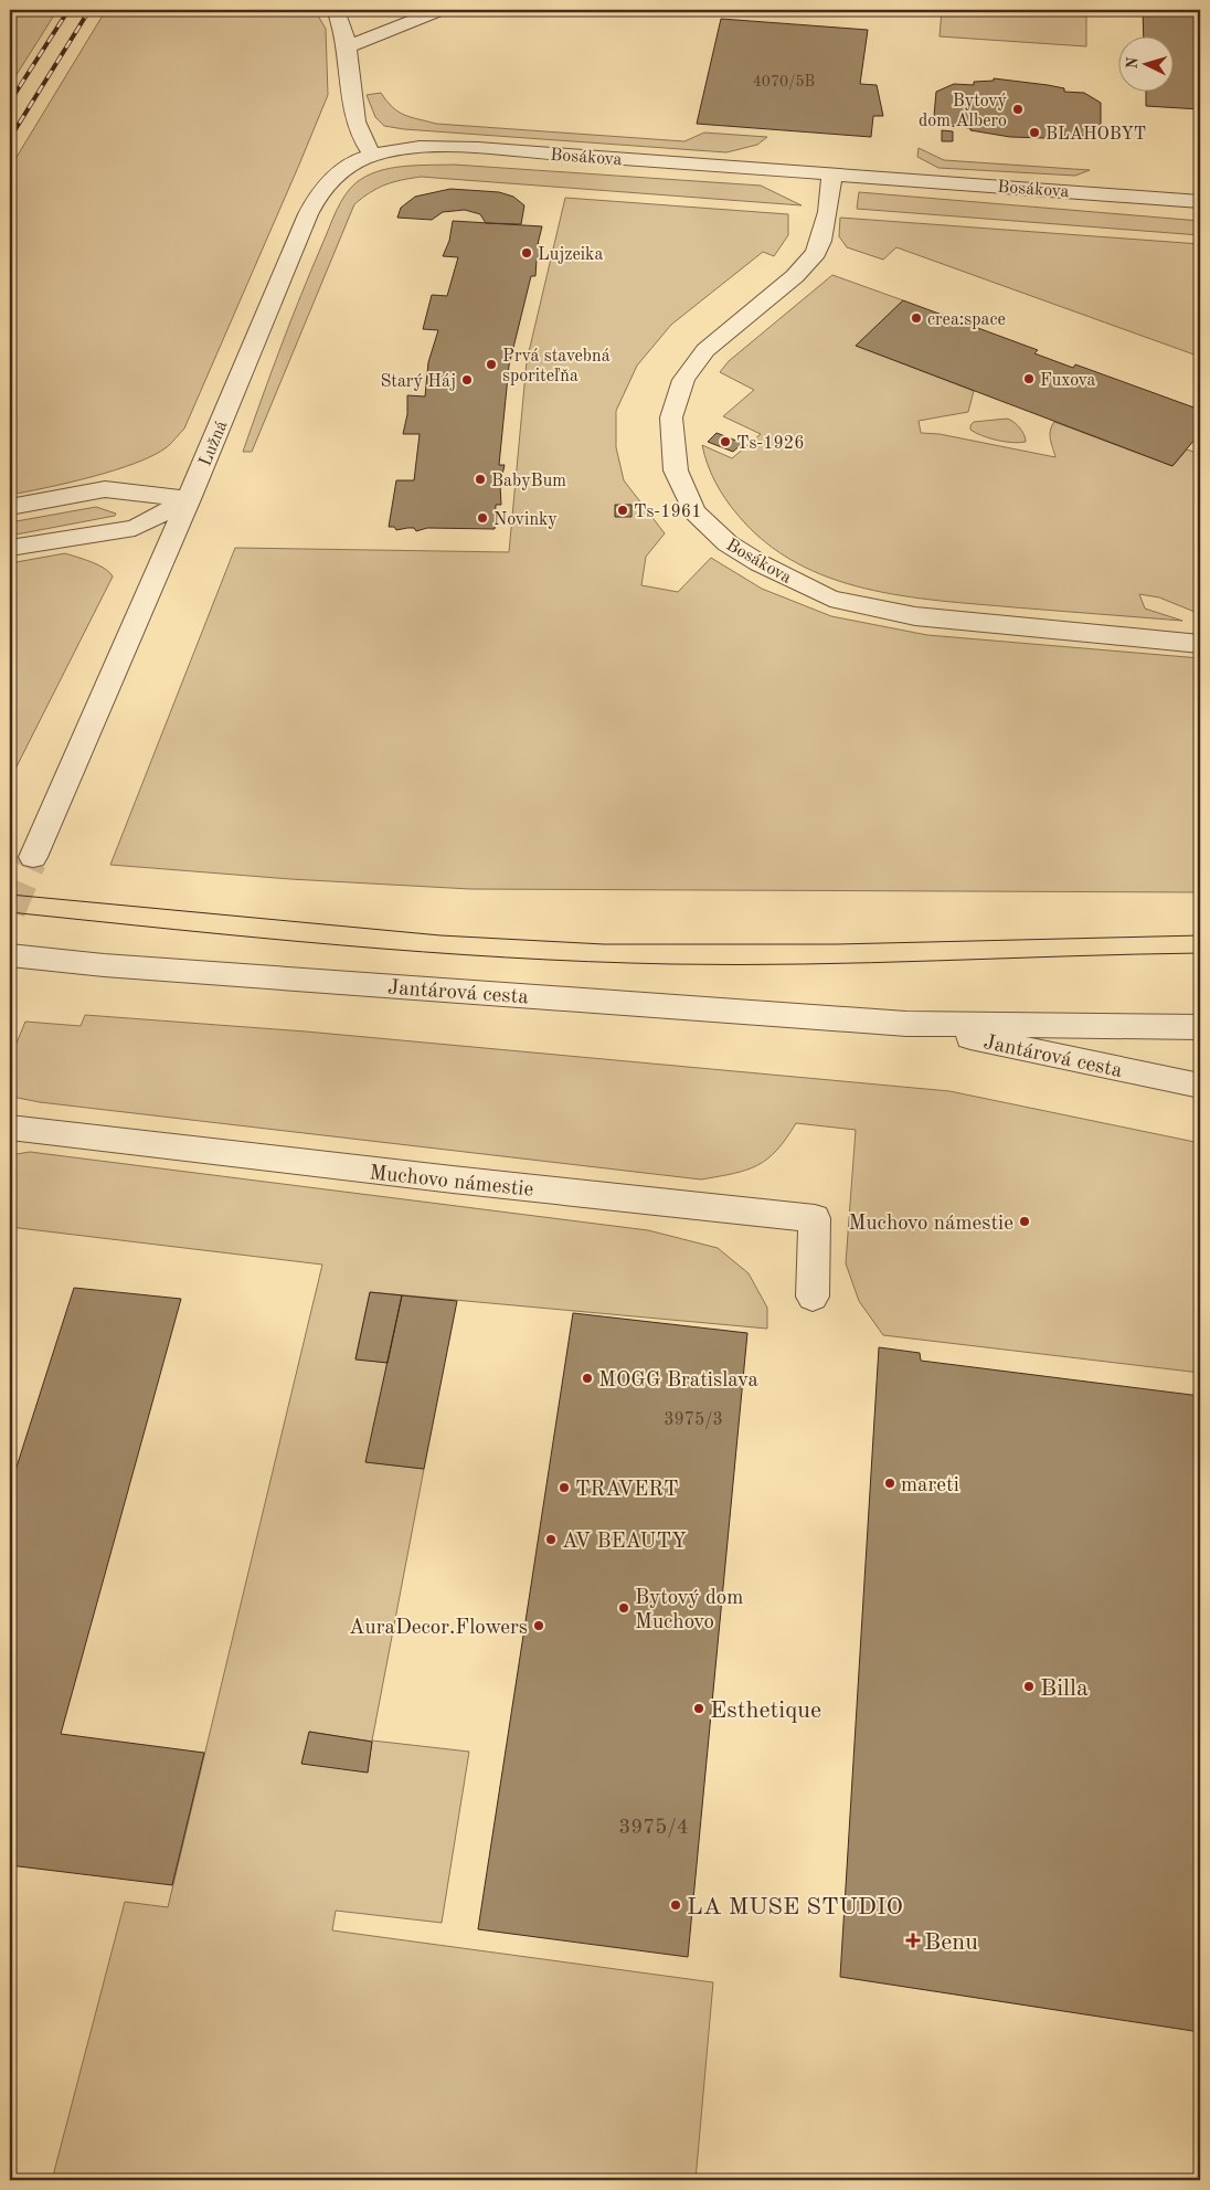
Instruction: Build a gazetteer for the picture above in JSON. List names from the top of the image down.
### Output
{
  "streets": {
    "street": [
      "Bosákova",
      "Lužná",
      "Jantárová cesta",
      "Muchovo námestie"
    ]
  },
  "crossings": [
    ["Bosákova", "Lužná"]
  ],
  "places": {
    "other": [
      "Bytový dom Albero",
      "BLAHOBYT",
      "Lujzeika",
      "crea:space",
      "Prvá stavebná sporiteľňa",
      "Fuxova",
      "Starý Háj",
      "Ts-1926",
      "BabyBum",
      "Ts-1961",
      "Novinky",
      "Muchovo námestie",
      "MOGG Bratislava",
      "mareti",
      "TRAVERT",
      "AV BEAUTY",
      "Bytový dom Muchovo",
      "AuraDecor.Flowers",
      "Billa",
      "Esthetique",
      "LA MUSE STUDIO"
    ],
    "health": ["Benu"]
  },
  "house_numbers": ["4070/5B", "3975/3", "3975/4"],
  "north": "left"
}
